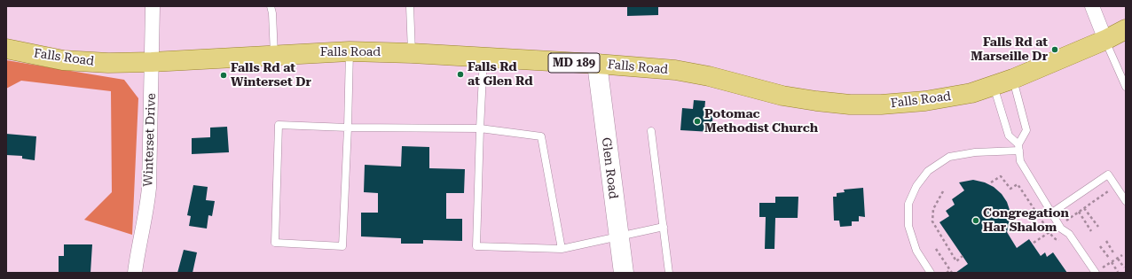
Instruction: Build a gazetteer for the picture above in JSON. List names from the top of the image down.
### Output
{
  "streets": {
    "main road": ["Falls Road", "MD 189", "Glen Road"],
    "street": ["Winterset Drive"]
  },
  "crossings": [
    ["Falls Road", "Winterset Drive"],
    ["Falls Road", "Glen Road"]
  ],
  "places": [
    "Falls Rd at Marseille Dr",
    "Falls Rd at Glen Rd",
    "Falls Rd at Winterset Dr",
    "Potomac Methodist Church",
    "Congregation Har Shalom"
  ]
}
